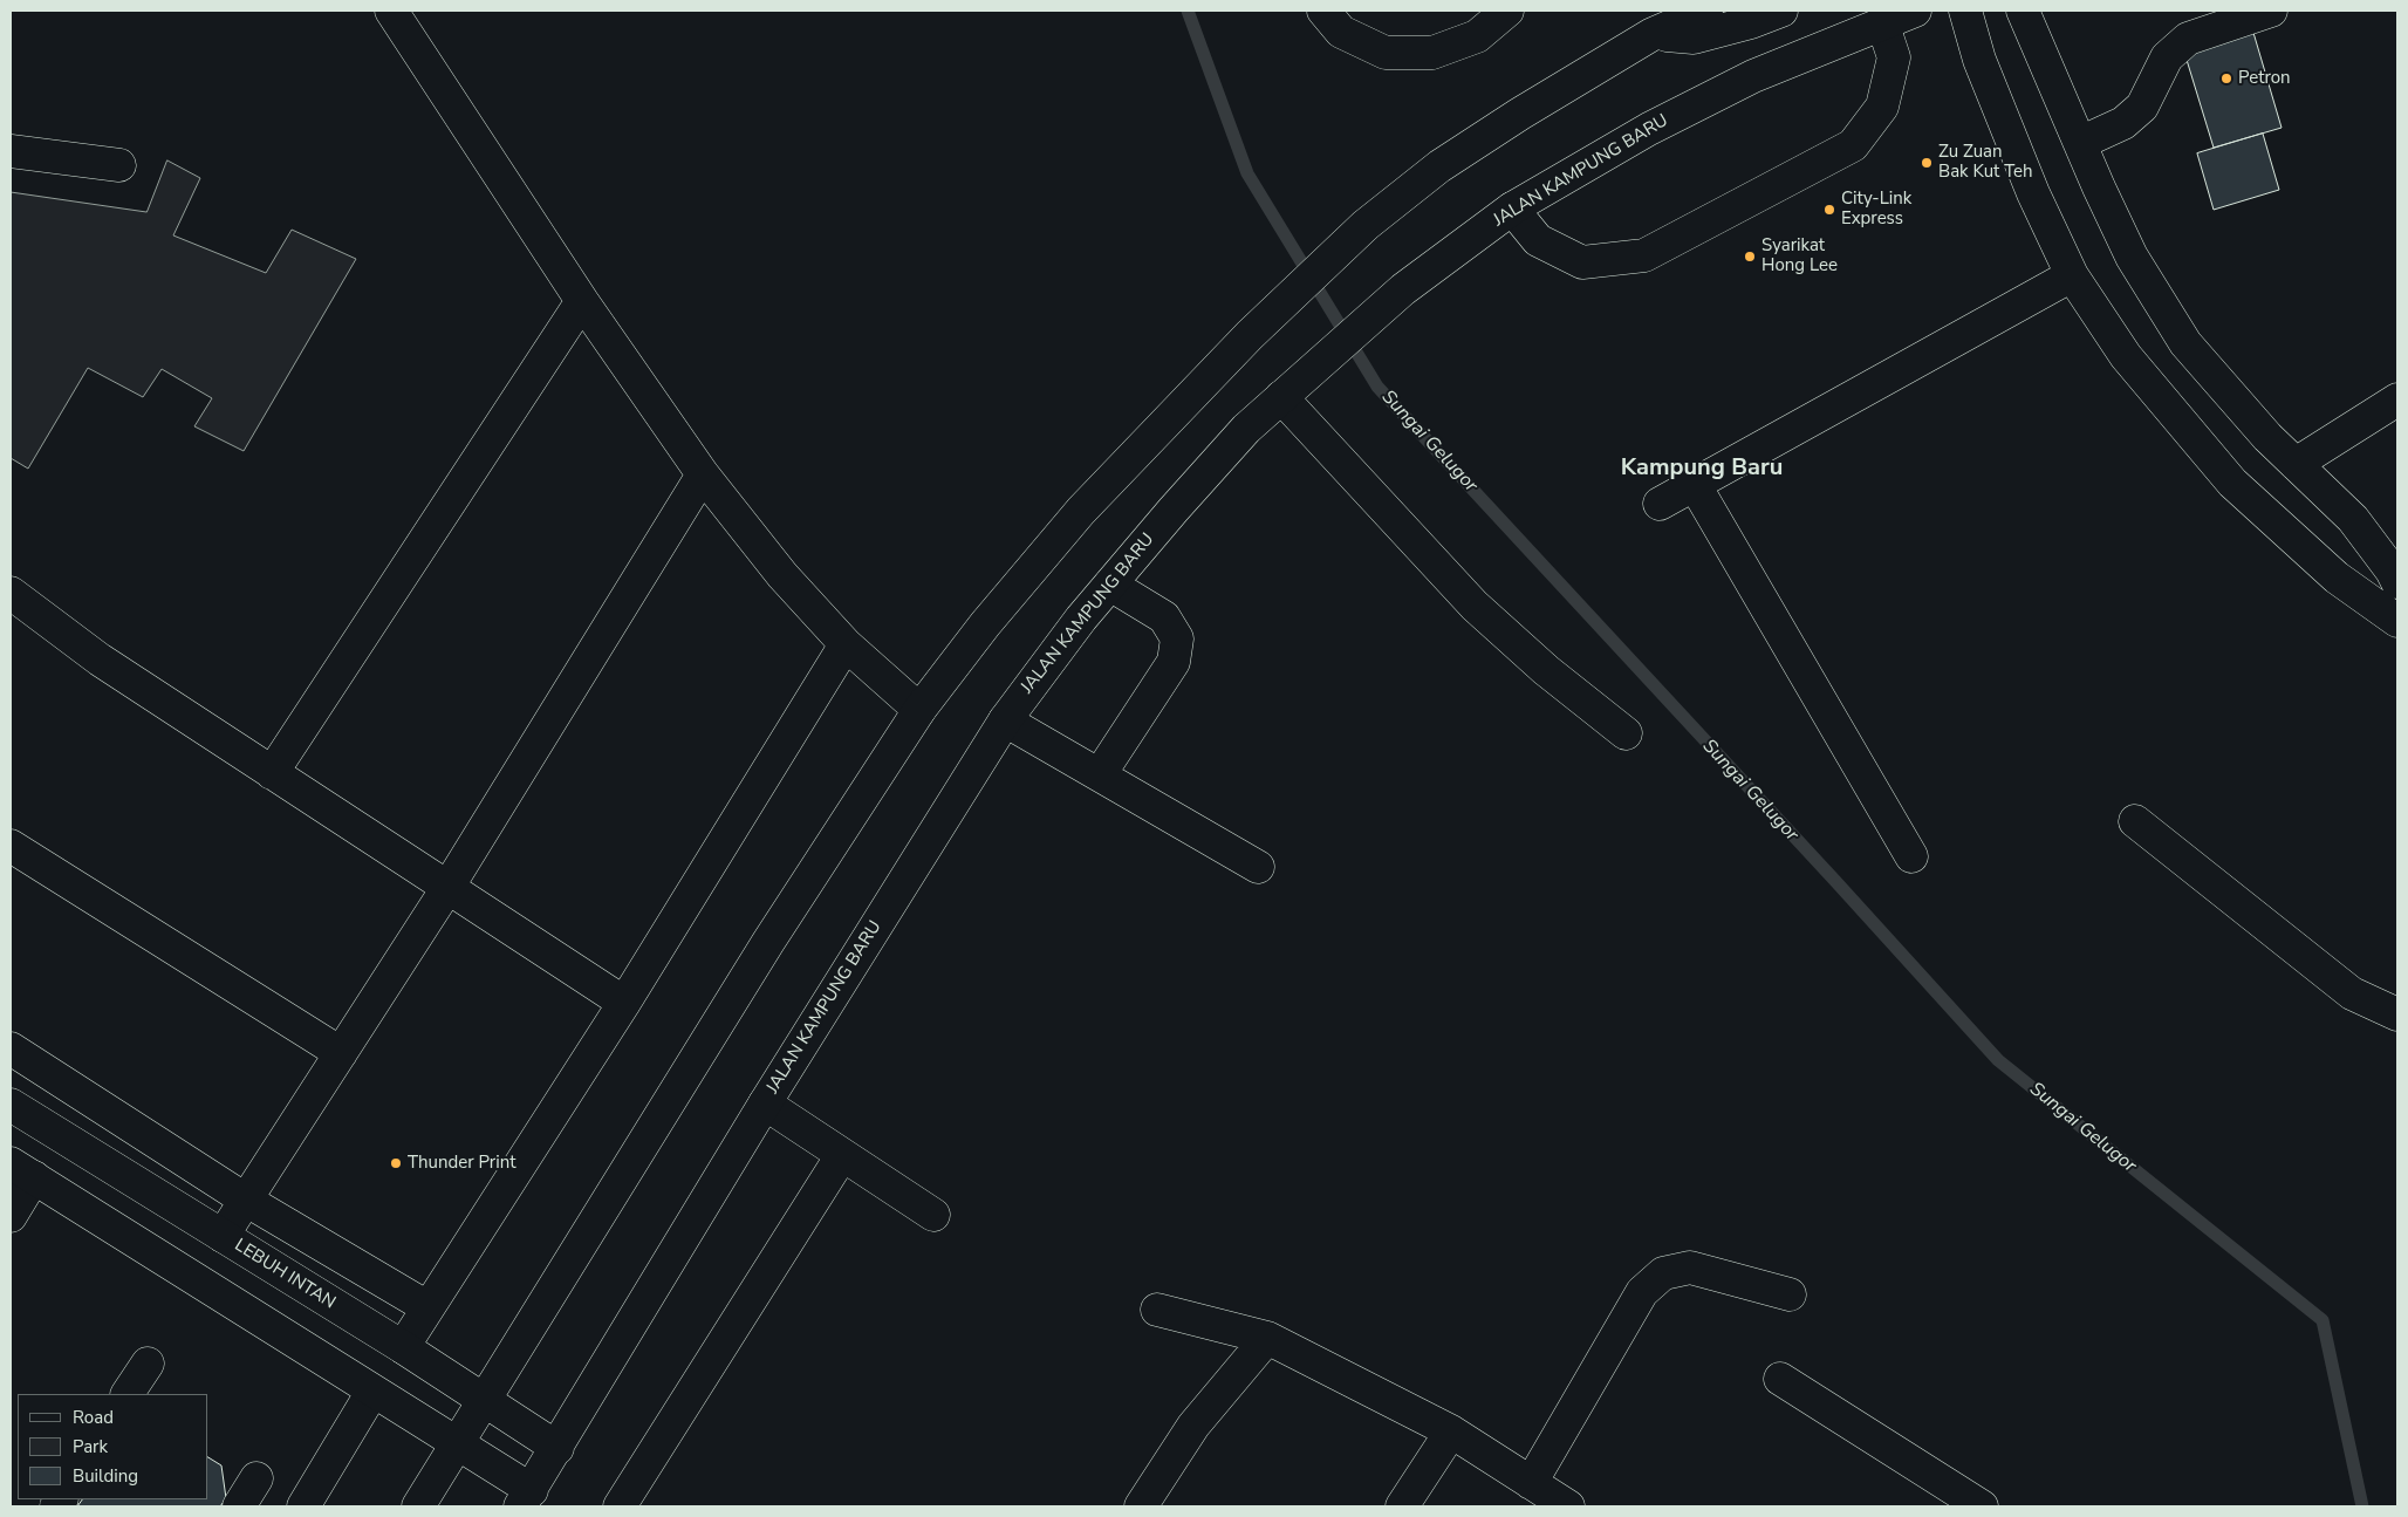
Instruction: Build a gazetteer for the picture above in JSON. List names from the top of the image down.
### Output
{
  "streets": {
    "street": ["JALAN KAMPUNG BARU", "LEBUH INTAN"]
  },
  "crossings": [
    ["JALAN KAMPUNG BARU", "LEBUH INTAN"]
  ],
  "districts": ["Kampung Baru"],
  "water": ["Sungai Gelugor"],
  "places": [
    "Petron",
    "Zu Zuan Bak Kut Teh",
    "City-Link Express",
    "Syarikat Hong Lee",
    "Thunder Print"
  ],
  "legend": ["Road", "Park", "Building"]
}
